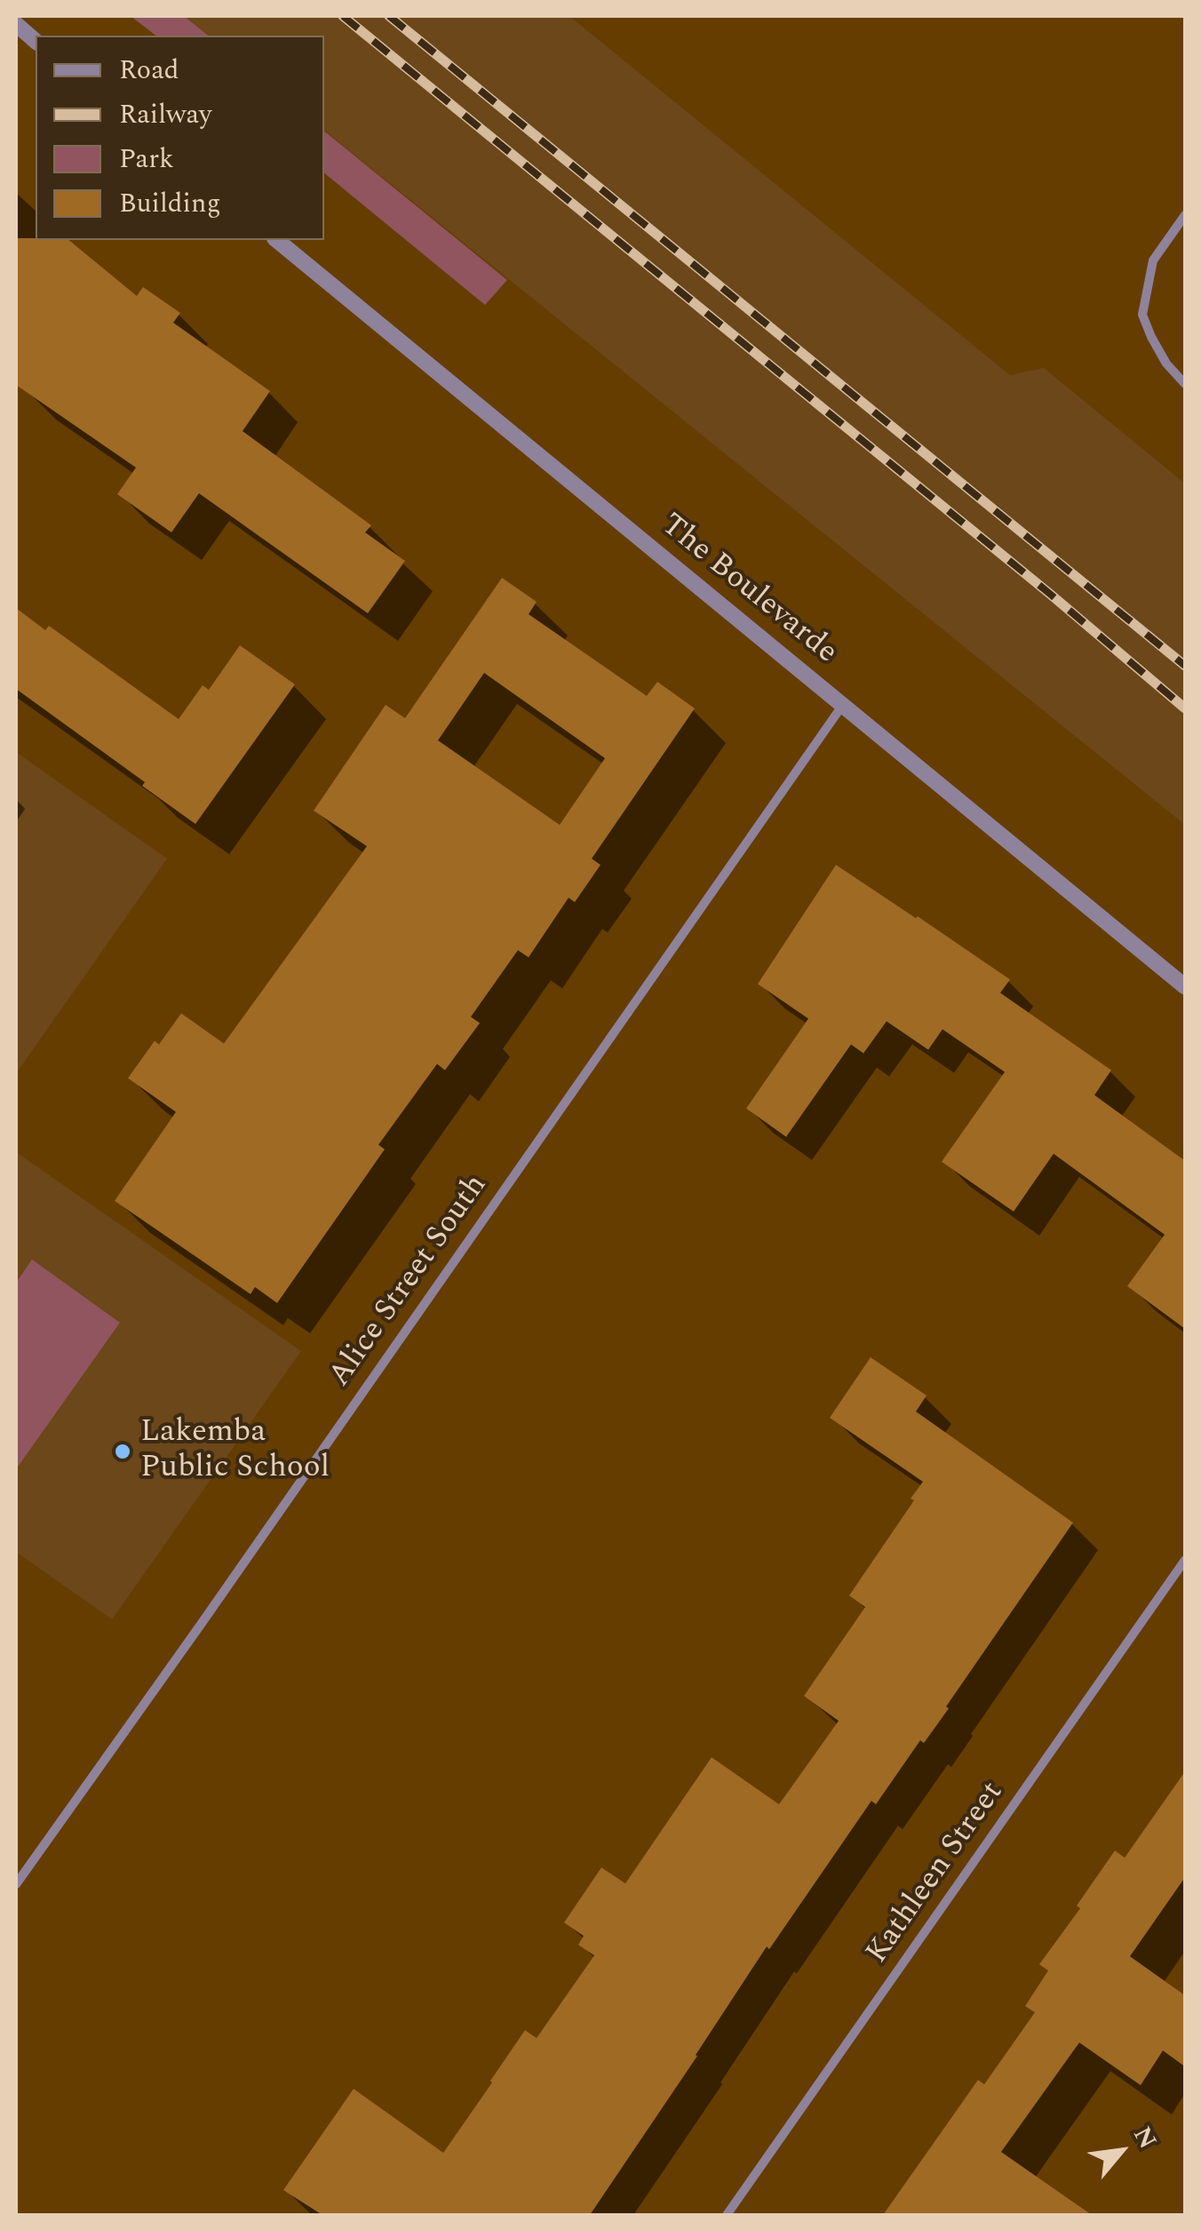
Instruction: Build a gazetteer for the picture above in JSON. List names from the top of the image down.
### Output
{
  "streets": {
    "street": ["The Boulevarde", "Alice Street South", "Kathleen Street"]
  },
  "crossings": [
    ["The Boulevarde", "Alice Street South"]
  ],
  "places": ["Lakemba Public School"],
  "legend": [
    "Road",
    "Railway",
    "Park",
    "Building"
  ],
  "north": "top right"
}
